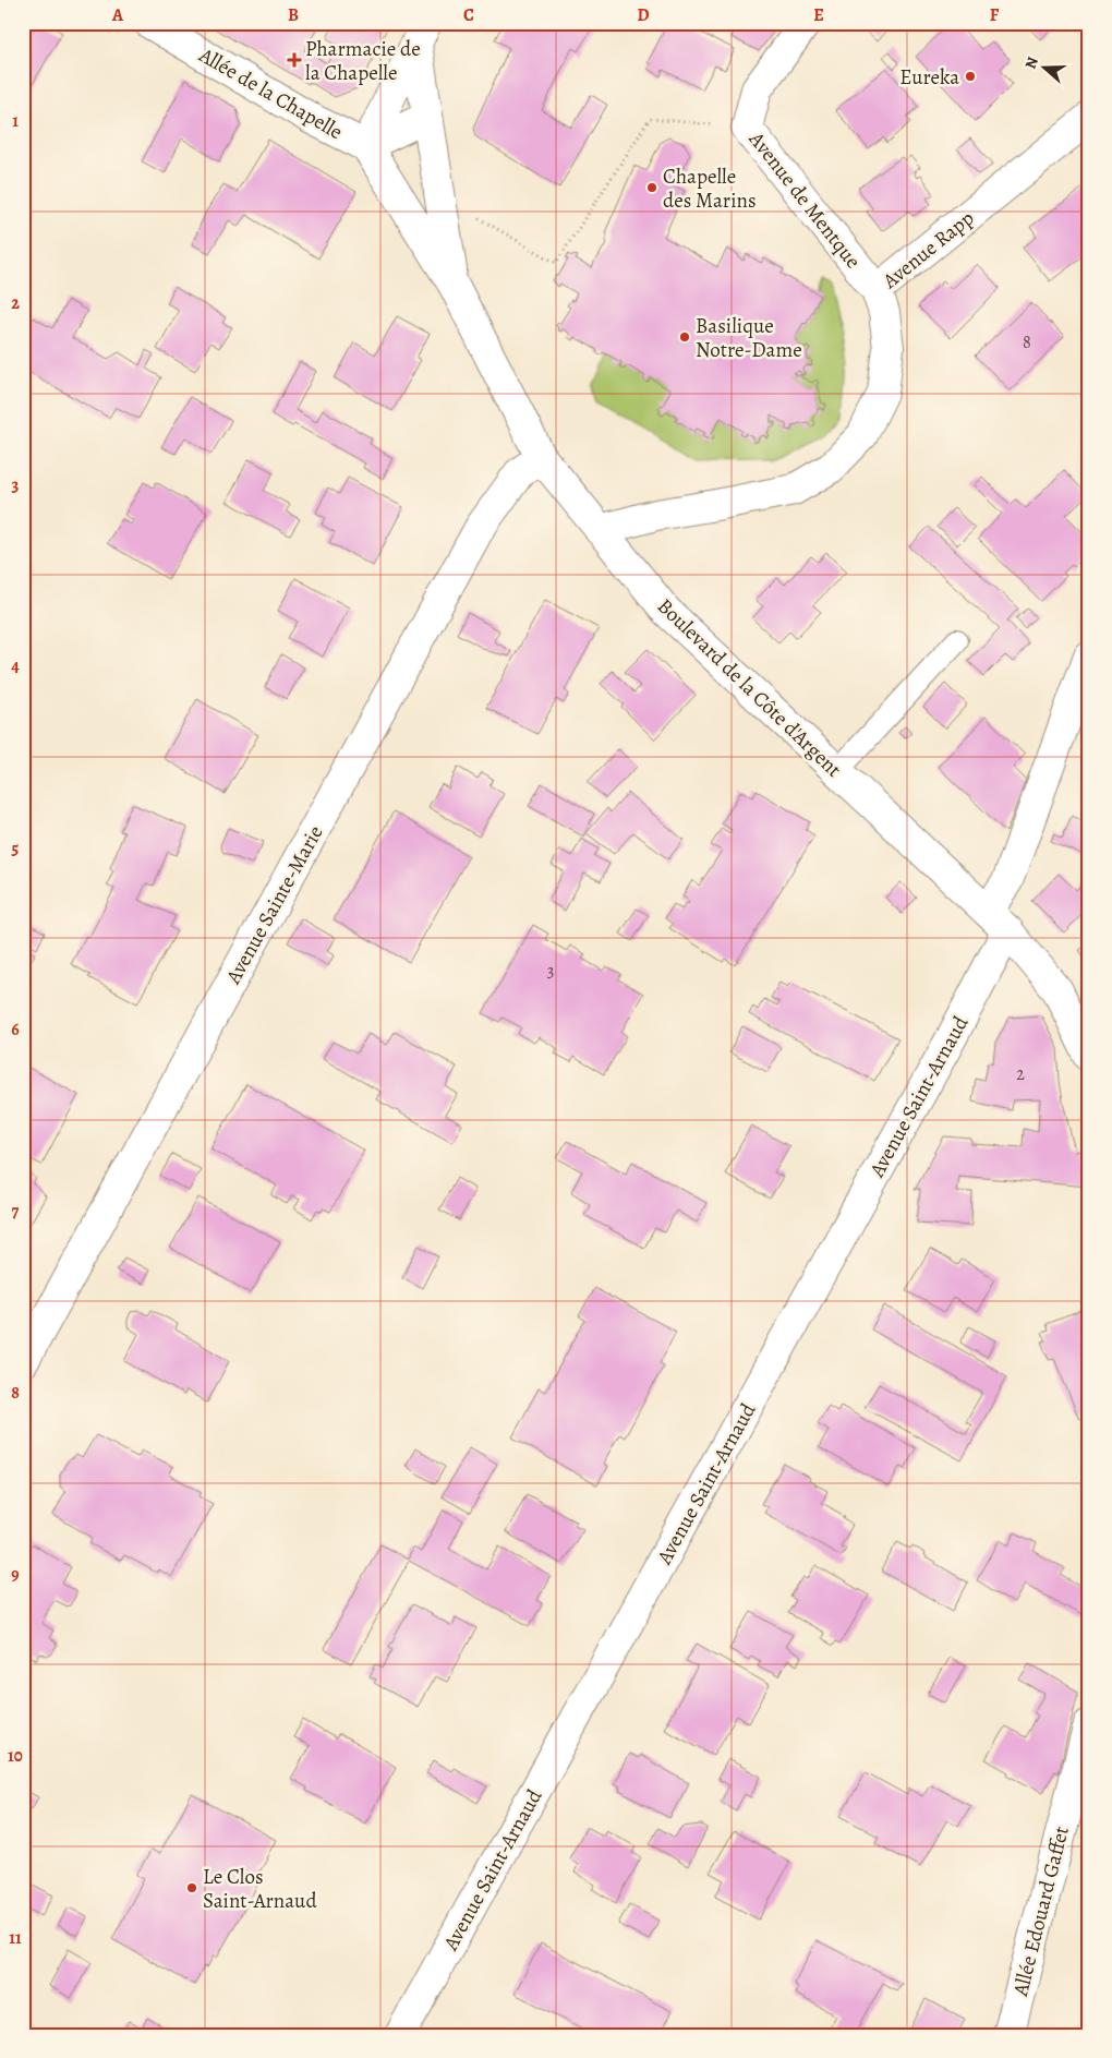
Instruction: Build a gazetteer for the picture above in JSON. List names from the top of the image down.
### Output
{
  "streets": {
    "street": [
      "Allée de la Chapelle",
      "Avenue de Mentque",
      "Avenue Rapp",
      "Boulevard de la Côte d'Argent",
      "Avenue Sainte-Marie",
      "Avenue Saint-Arnaud",
      "Allée Edouard Gaffet"
    ]
  },
  "crossings": [
    ["Allée de la Chapelle", "Boulevard de la Côte d'Argent"],
    ["Avenue de Mentque", "Avenue Rapp"],
    ["Avenue Rapp", "Boulevard de la Côte d'Argent"],
    ["Boulevard de la Côte d'Argent", "Avenue Sainte-Marie"],
    ["Boulevard de la Côte d'Argent", "Avenue Saint-Arnaud"]
  ],
  "places": {
    "health": ["Pharmacie de la Chapelle"],
    "other": [
      "Eureka",
      "Chapelle des Marins",
      "Basilique Notre-Dame",
      "Le Clos Saint-Arnaud"
    ]
  },
  "house_numbers": ["8", "3", "2"],
  "north": "left",
  "grid": {
    "columns": [
      "A",
      "B",
      "C",
      "D",
      "E",
      "F"
    ],
    "rows": [
      "1",
      "2",
      "3",
      "4",
      "5",
      "6",
      "7",
      "8",
      "9",
      "10",
      "11"
    ]
  }
}
